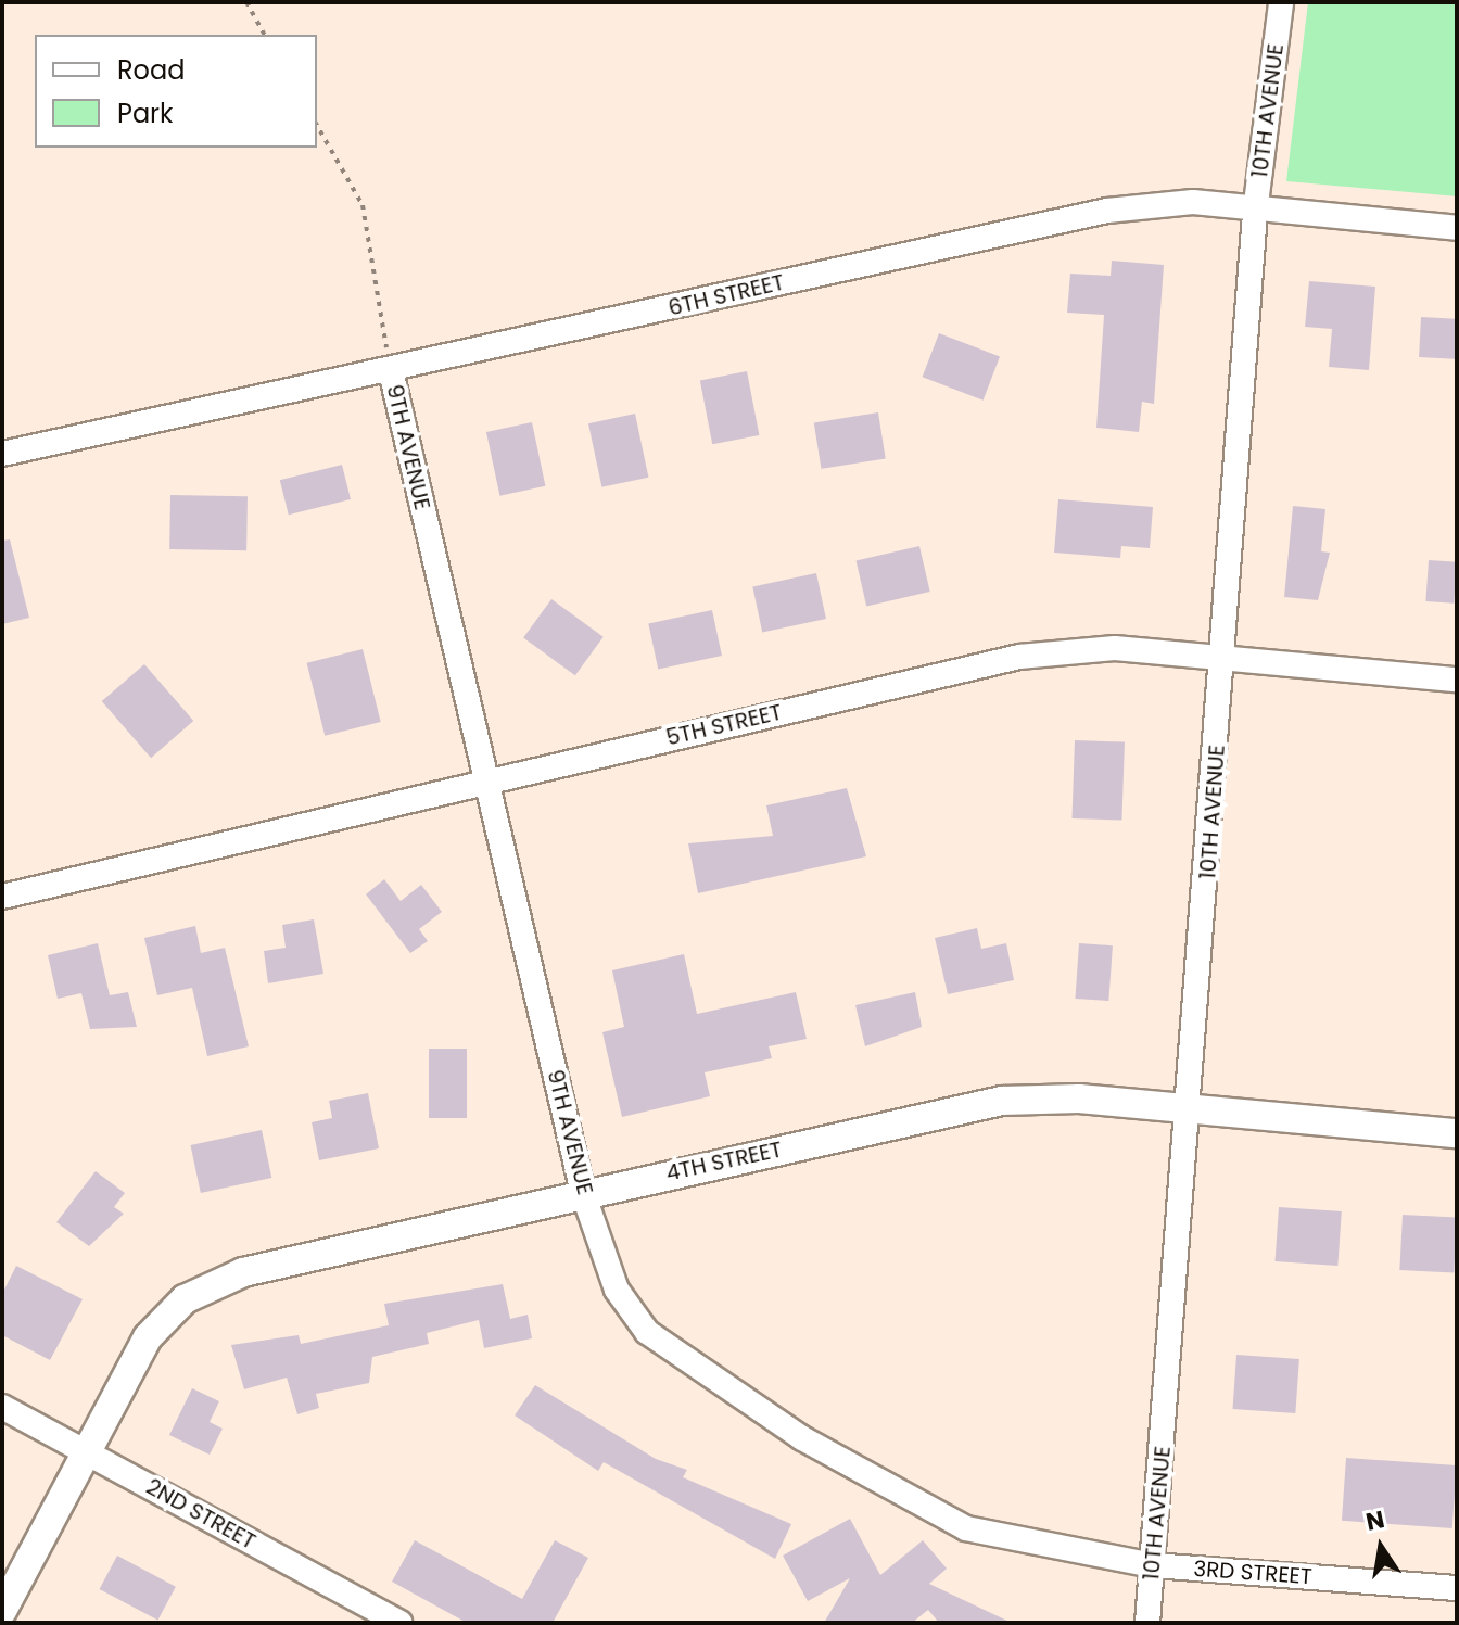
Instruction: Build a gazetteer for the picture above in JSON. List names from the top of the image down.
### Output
{
  "streets": {
    "street": [
      "10TH AVENUE",
      "6TH STREET",
      "9TH AVENUE",
      "5TH STREET",
      "4TH STREET",
      "2ND STREET",
      "3RD STREET"
    ]
  },
  "crossings": [
    ["10TH AVENUE", "6TH STREET"],
    ["10TH AVENUE", "9TH AVENUE"],
    ["10TH AVENUE", "5TH STREET"],
    ["10TH AVENUE", "4TH STREET"],
    ["10TH AVENUE", "3RD STREET"],
    ["6TH STREET", "9TH AVENUE"],
    ["9TH AVENUE", "5TH STREET"],
    ["9TH AVENUE", "4TH STREET"],
    ["9TH AVENUE", "3RD STREET"],
    ["4TH STREET", "2ND STREET"]
  ],
  "legend": ["Road", "Park"],
  "north": "top"
}
